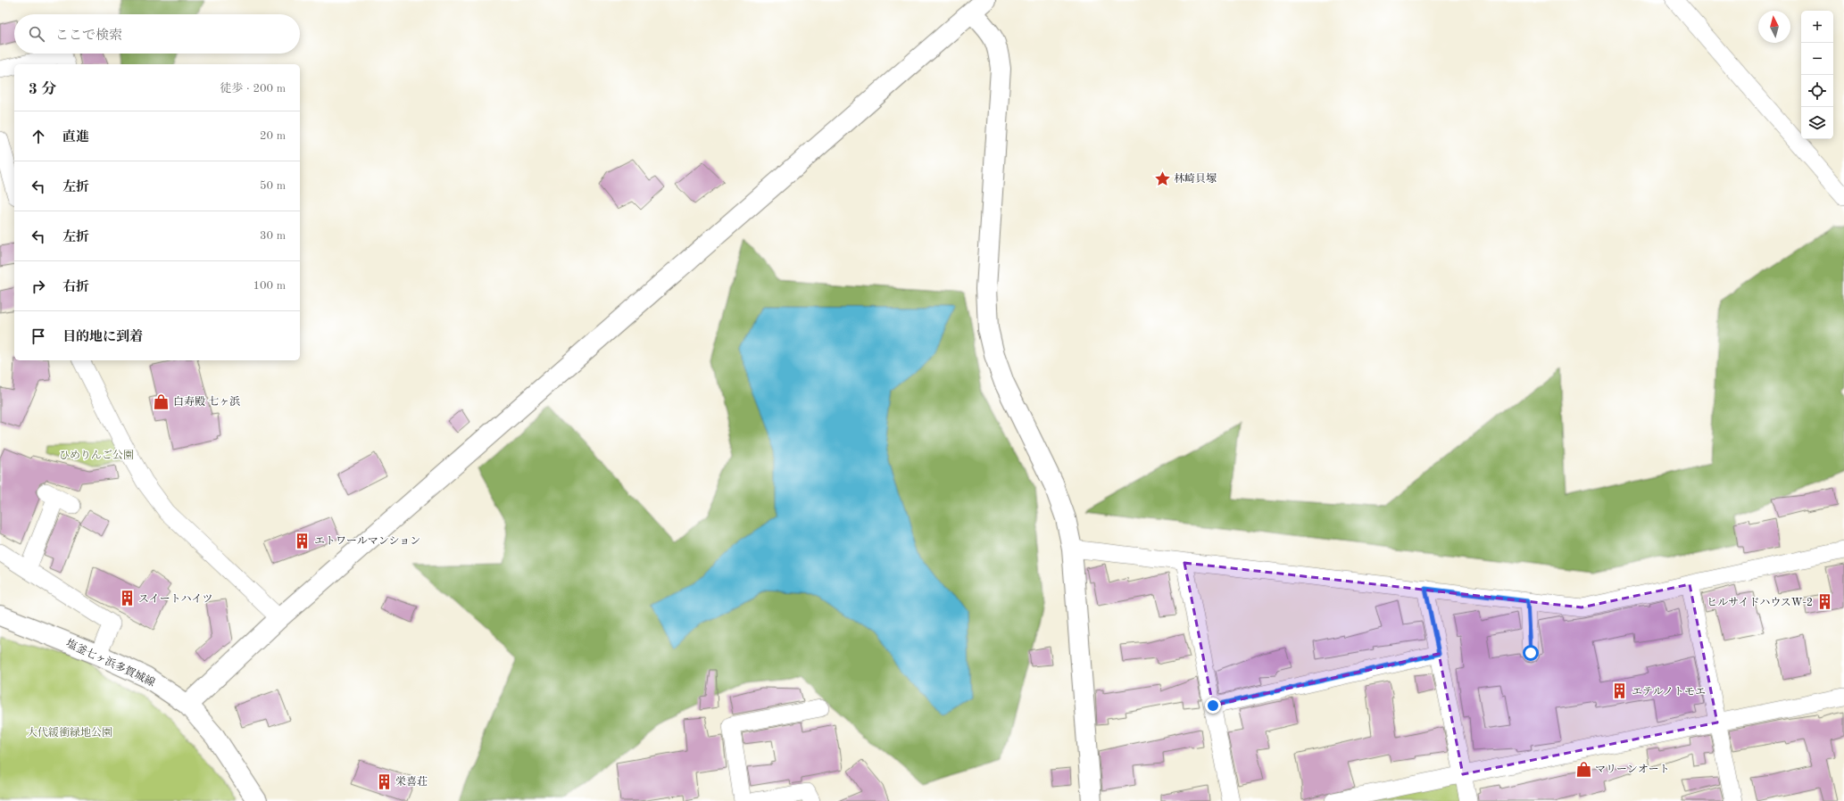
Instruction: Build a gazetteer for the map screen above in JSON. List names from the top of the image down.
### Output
{
  "streets": {
    "street": ["塩釜七ヶ浜多賀城線"]
  },
  "parks": ["ひめりんご公園", "大代緩衝緑地公園"],
  "places": {
    "place": ["林崎貝塚"],
    "shop": ["白寿殿 七ヶ浜", "マリーンオート"],
    "building": [
      "エトワールマンション",
      "スイートハイツ",
      "ヒルサイドハウスW-2",
      "エテルノトモエ",
      "栄喜荘"
    ]
  },
  "north": "top",
  "page": {
    "map_buttons": ["+", "−"],
    "search": "ここで検索",
    "heading": ["3 分", "徒歩 · 200 m"],
    "list": [
      ["直進", "20 m"],
      ["左折", "50 m"],
      ["左折", "30 m"],
      ["右折", "100 m"],
      "目的地に到着"
    ]
  }
}
